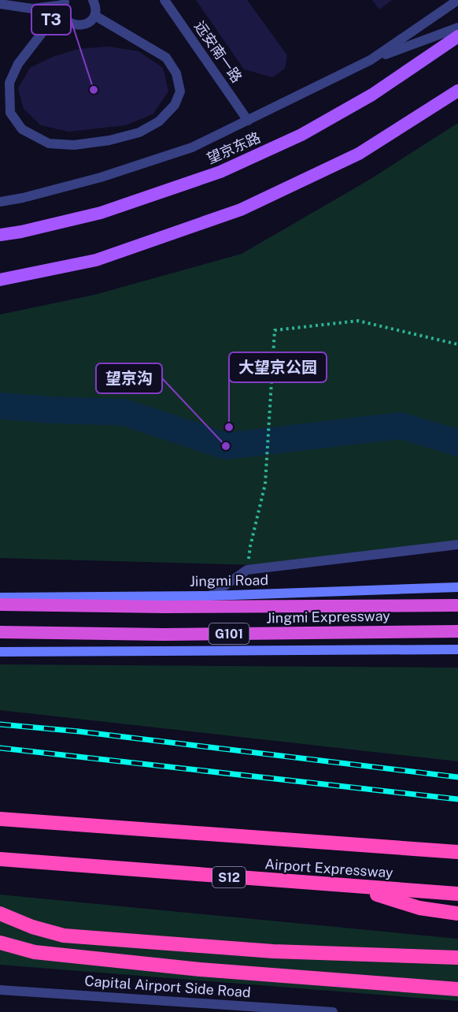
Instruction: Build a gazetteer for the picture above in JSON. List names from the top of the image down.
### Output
{
  "streets": {
    "highway": [
      "Jingmi Expressway",
      "G101",
      "Airport Expressway",
      "S12"
    ],
    "main road": ["望京东路", "Jingmi Road"],
    "street": ["远安南一路", "Capital Airport Side Road"]
  },
  "places": ["T3", "大望京公园", "望京沟"]
}
